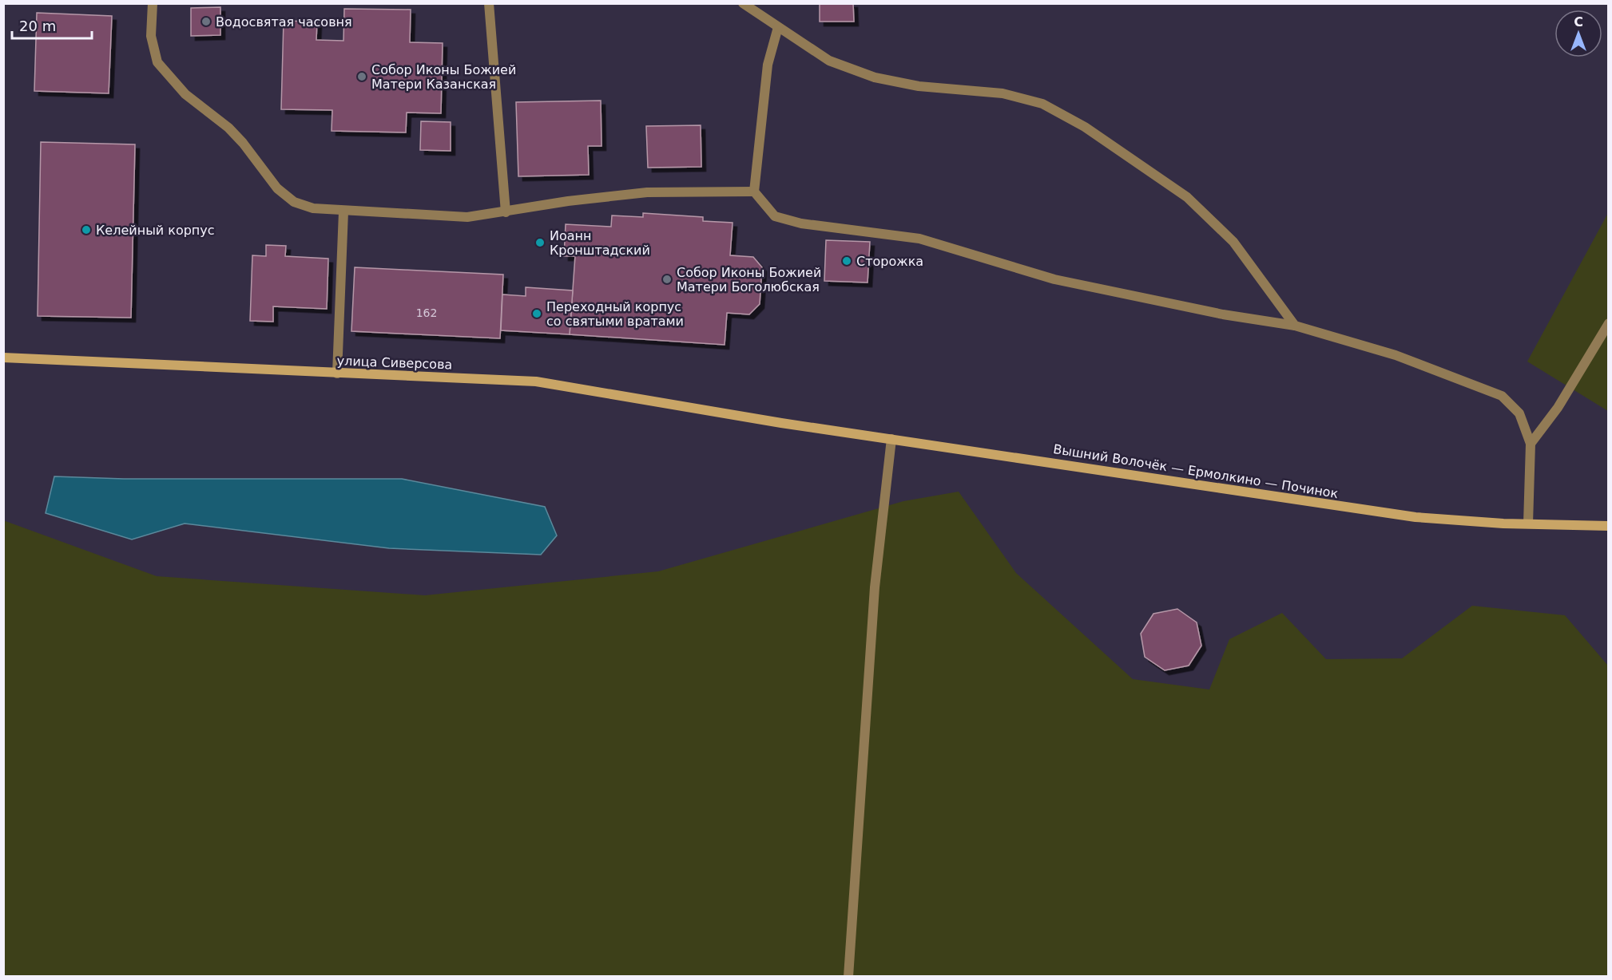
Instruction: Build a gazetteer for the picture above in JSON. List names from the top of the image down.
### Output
{
  "streets": {
    "street": ["улица Сиверсова", "Вышний Волочёк — Ермолкино — Починок"]
  },
  "crossings": [
    ["улица Сиверсова", "Вышний Волочёк — Ермолкино — Починок"]
  ],
  "places": [
    "Водосвятая часовня",
    "Собор Иконы Божией Матери Казанская",
    "Келейный корпус",
    "Иоанн Кронштадский",
    "Сторожка",
    "Собор Иконы Божией Матери Боголюбская",
    "Переходный корпус со святыми вратами"
  ],
  "house_numbers": ["162"],
  "scale_bar": "20 m",
  "north": "top"
}
